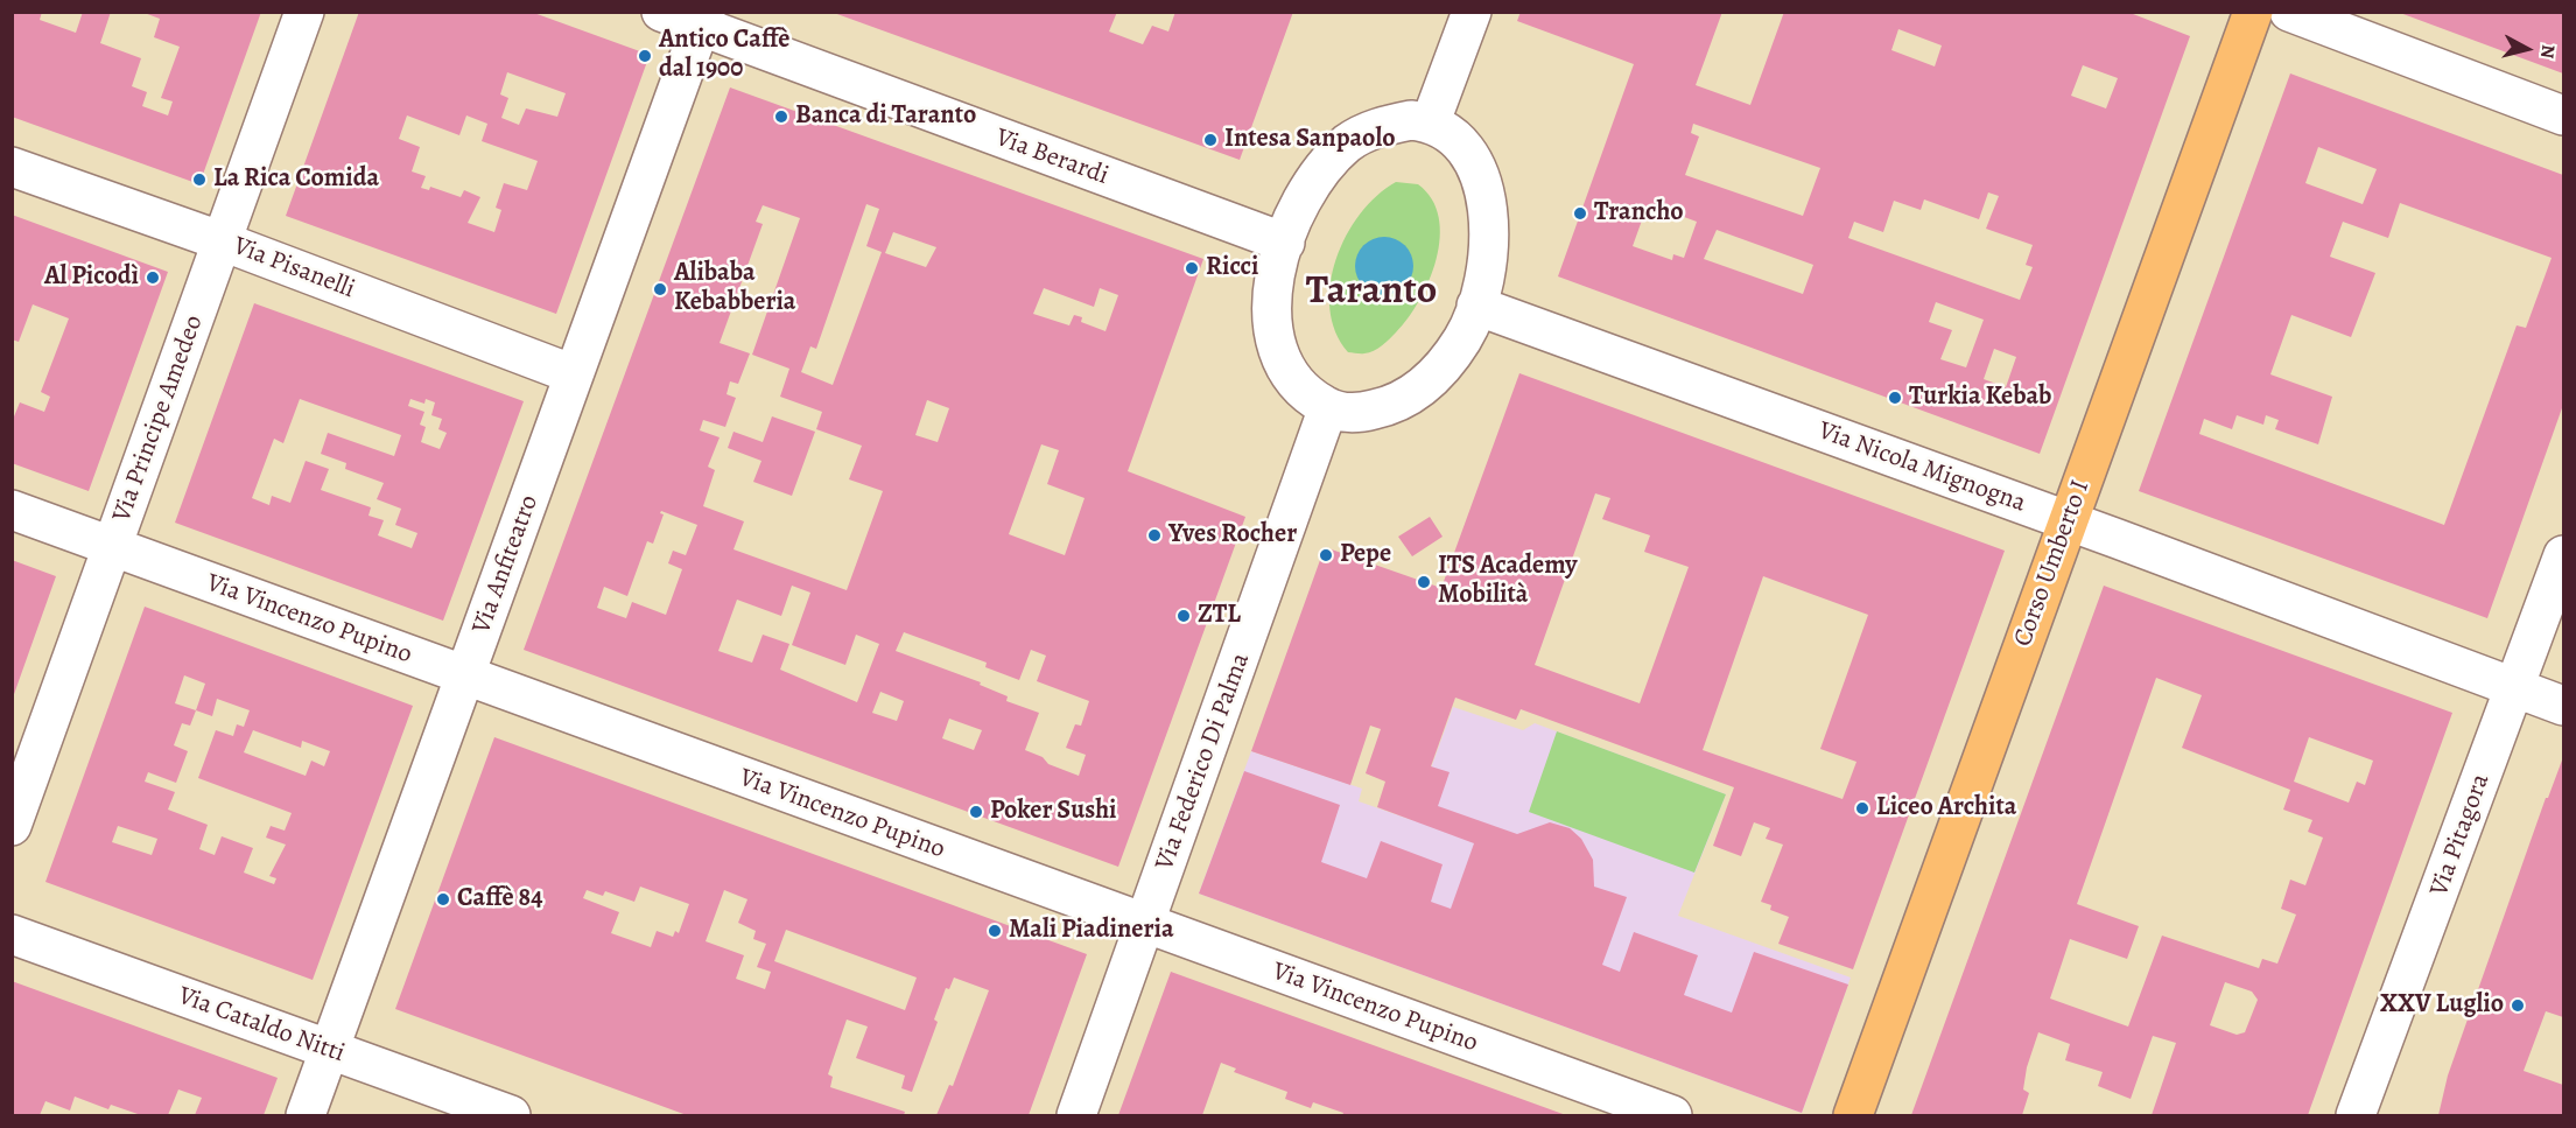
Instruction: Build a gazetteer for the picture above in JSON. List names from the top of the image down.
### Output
{
  "streets": {
    "main road": ["Corso Umberto I"],
    "street": [
      "Via Berardi",
      "Via Pisanelli",
      "Via Principe Amedeo",
      "Via Nicola Mignogna",
      "Via Anfiteatro",
      "Via Vincenzo Pupino",
      "Via Federico Di Palma",
      "Via Pitagora",
      "Via Cataldo Nitti"
    ]
  },
  "crossings": [
    ["Via Berardi", "Via Anfiteatro"],
    ["Via Pisanelli", "Via Principe Amedeo"],
    ["Via Pisanelli", "Via Anfiteatro"],
    ["Via Principe Amedeo", "Via Vincenzo Pupino"],
    ["Via Nicola Mignogna", "Corso Umberto I"],
    ["Via Nicola Mignogna", "Via Pitagora"],
    ["Via Anfiteatro", "Via Vincenzo Pupino"],
    ["Via Anfiteatro", "Via Cataldo Nitti"],
    ["Via Vincenzo Pupino", "Via Federico Di Palma"]
  ],
  "districts": ["Taranto"],
  "places": [
    "Antico Caffè dal 1900",
    "Banca di Taranto",
    "Intesa Sanpaolo",
    "La Rica Comida",
    "Trancho",
    "Ricci",
    "Al Picodì",
    "Alibaba Kebabberia",
    "Turkia Kebab",
    "Yves Rocher",
    "Pepe",
    "ITS Academy Mobilità",
    "ZTL",
    "Liceo Archita",
    "Poker Sushi",
    "Caffè 84",
    "Mali Piadineria",
    "XXV Luglio"
  ],
  "north": "right"
}
